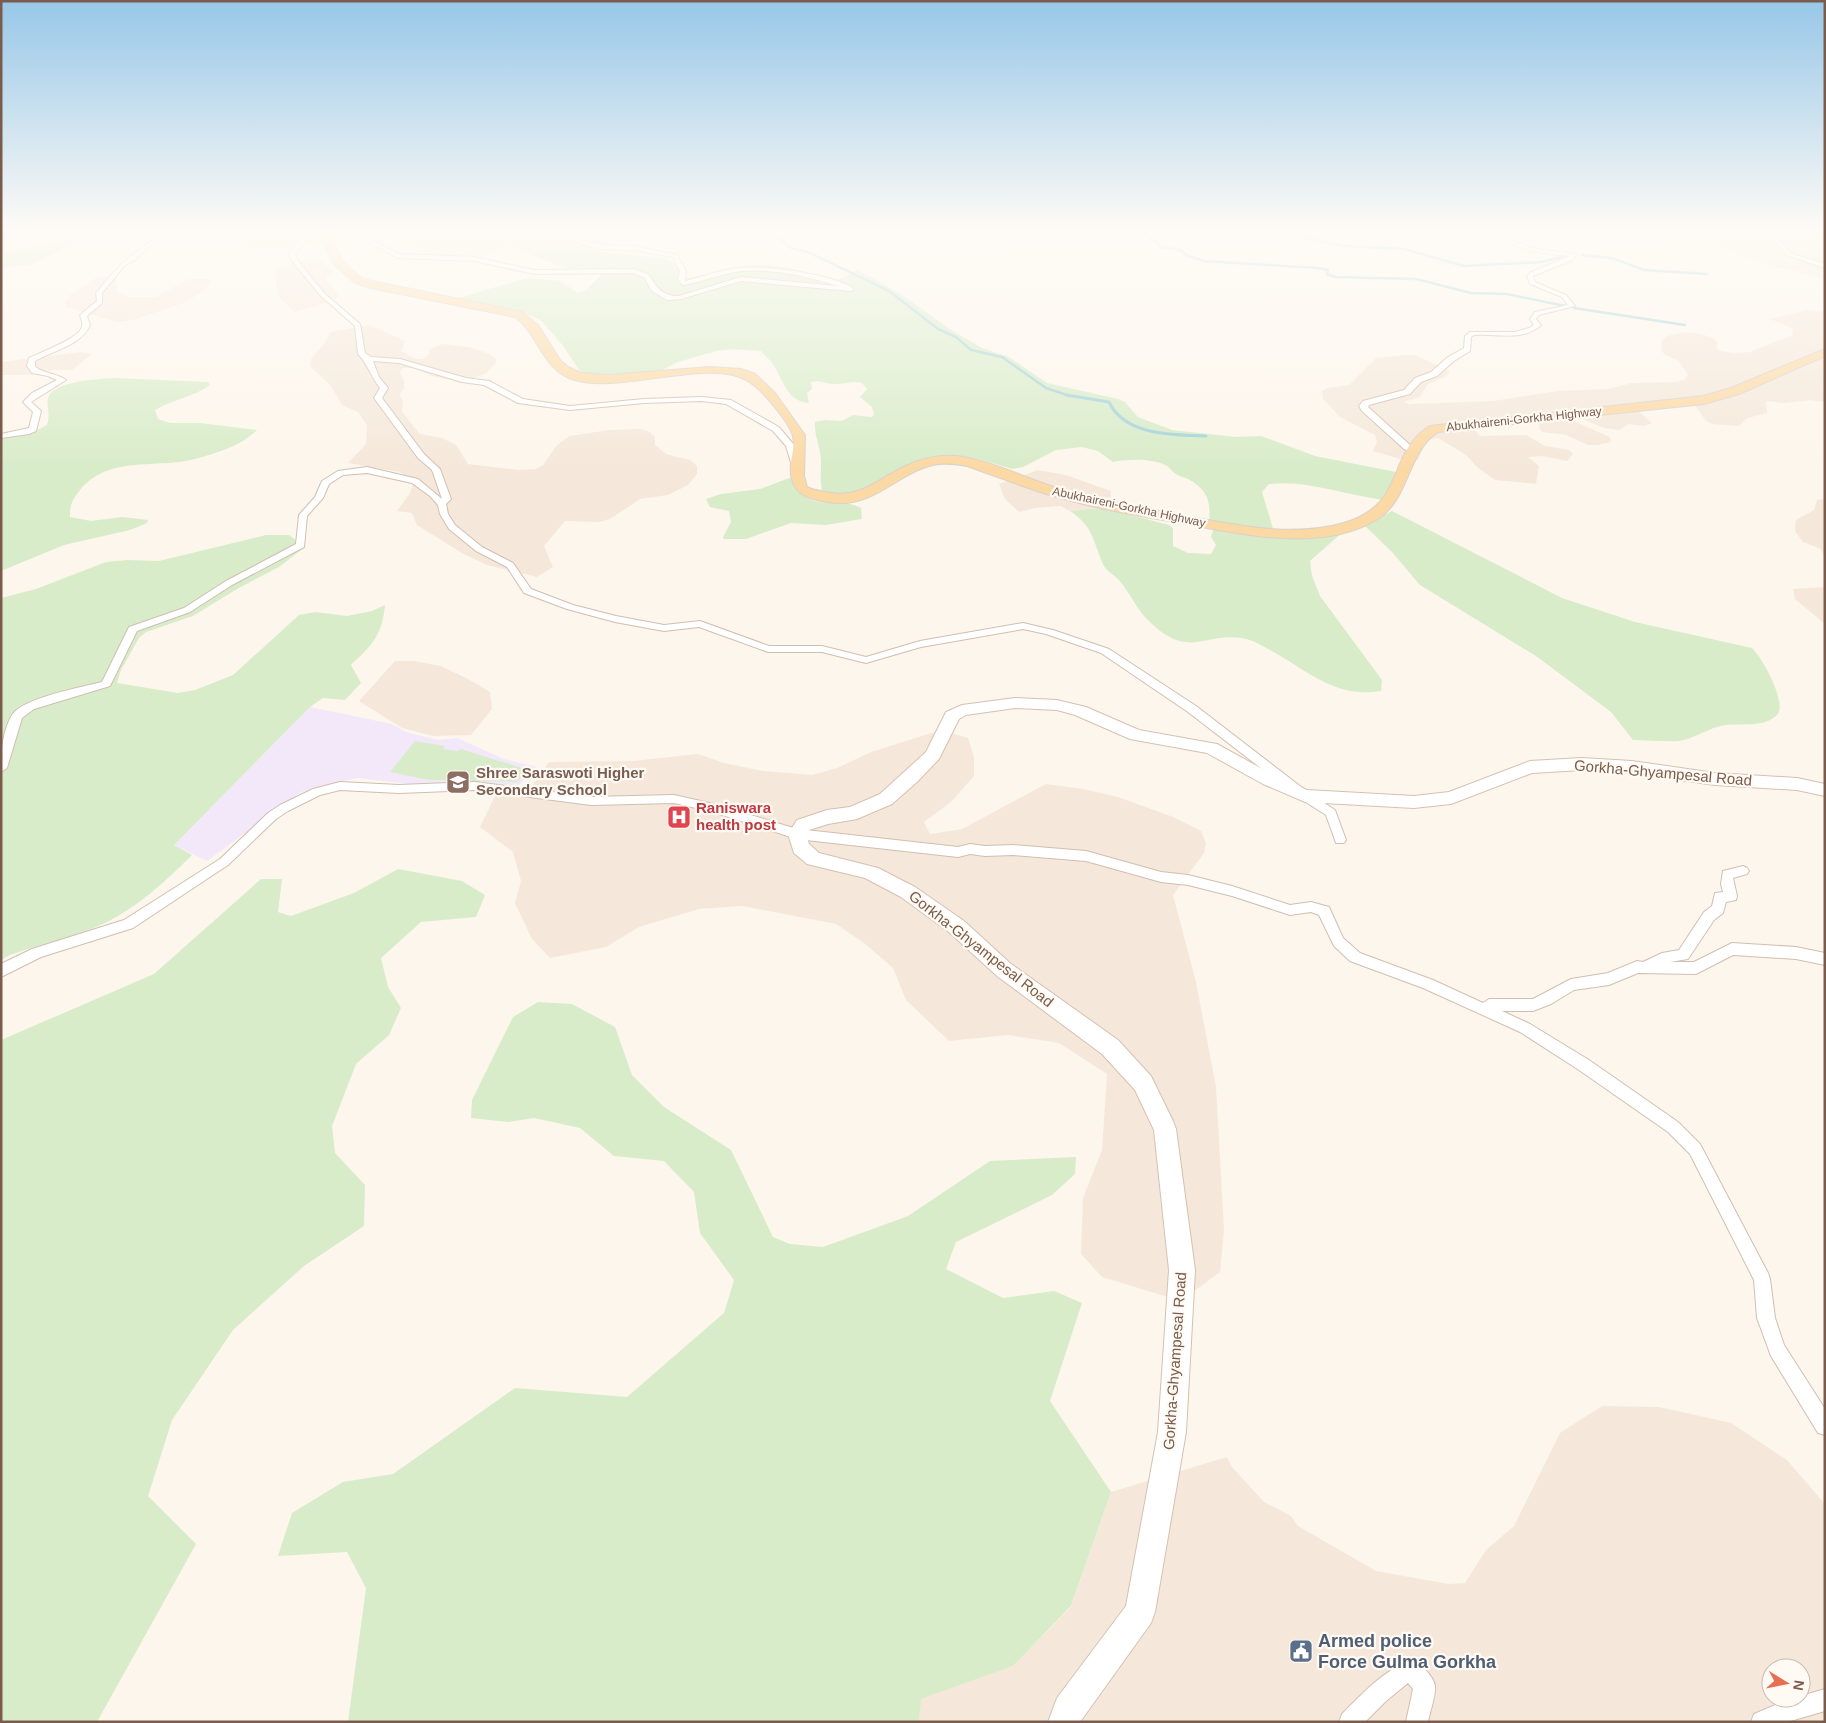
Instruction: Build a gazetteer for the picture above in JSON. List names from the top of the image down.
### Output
{
  "streets": {
    "main road": ["Abukhaireni-Gorkha Highway", "Gorkha-Ghyampesal Road"]
  },
  "places": {
    "school or university": ["Shree Saraswoti Higher Secondary School"],
    "hospital": ["Raniswara health post"],
    "public building": ["Armed police Force Gulma Gorkha"]
  },
  "north": "right"
}
